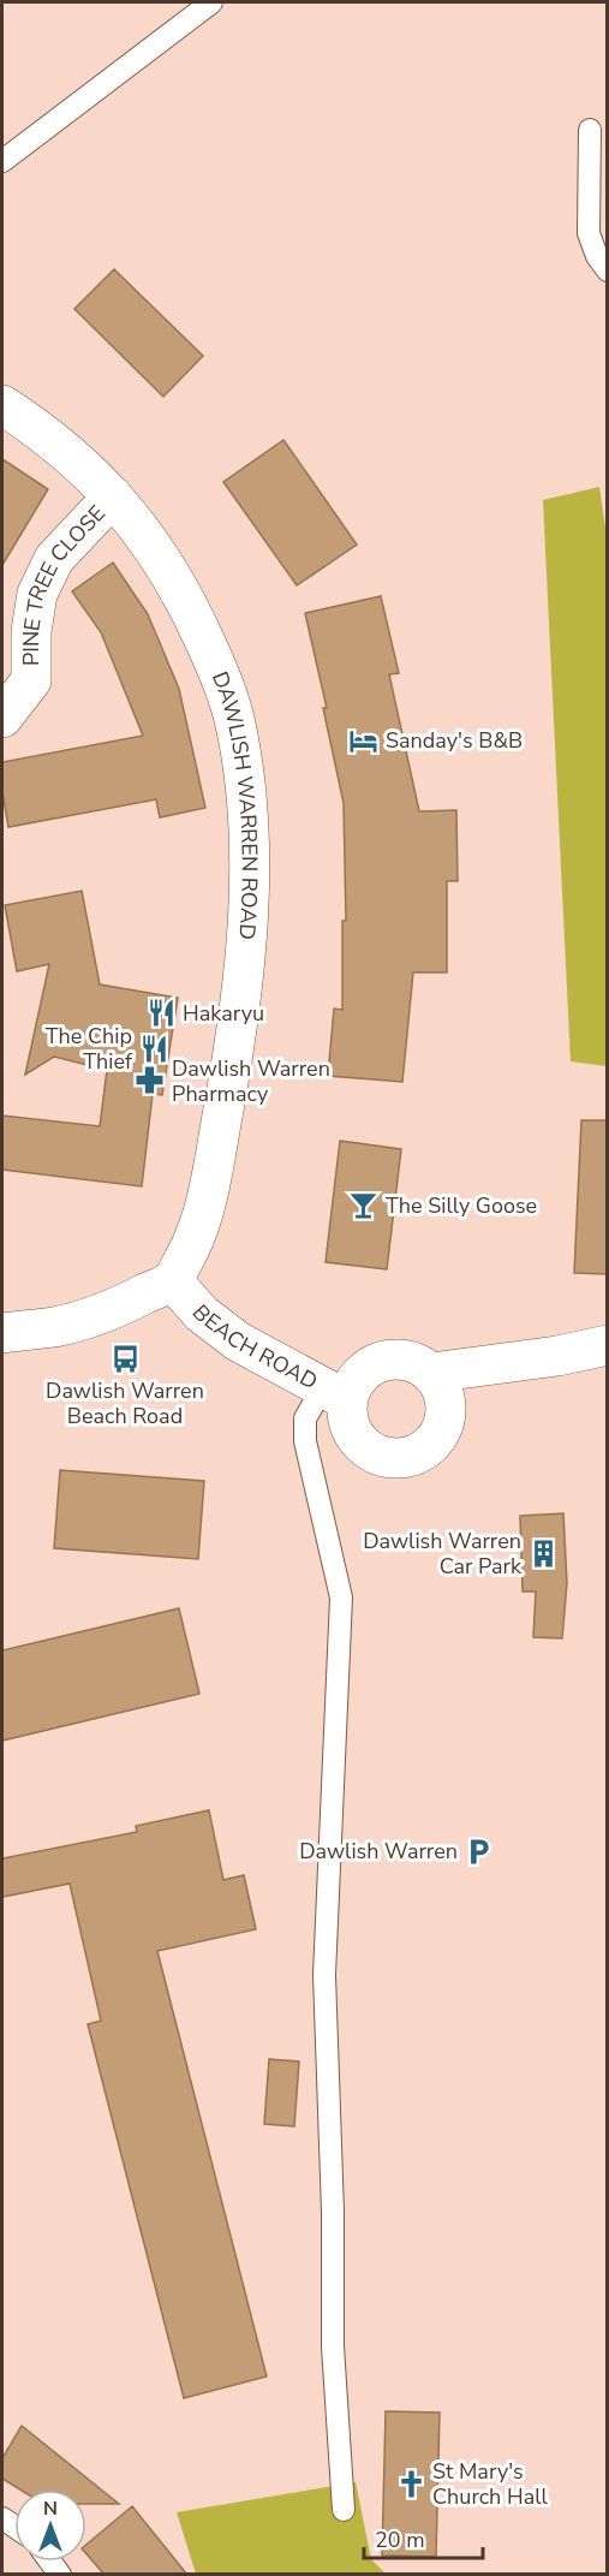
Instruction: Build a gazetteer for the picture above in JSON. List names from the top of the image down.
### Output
{
  "streets": {
    "street": ["PINE TREE CLOSE", "DAWLISH WARREN ROAD", "BEACH ROAD"]
  },
  "crossings": [
    ["PINE TREE CLOSE", "DAWLISH WARREN ROAD"],
    ["DAWLISH WARREN ROAD", "BEACH ROAD"]
  ],
  "places": {
    "hotel": ["Sanday's B&B"],
    "restaurant": ["Hakaryu", "The Chip Thief"],
    "pharmacy": ["Dawlish Warren Pharmacy"],
    "bar": ["The Silly Goose"],
    "bus stop": ["Dawlish Warren Beach Road"],
    "building": ["Dawlish Warren Car Park"],
    "parking": ["Dawlish Warren"],
    "church": ["St Mary's Church Hall"]
  },
  "scale_bar": "20 m",
  "north": "top"
}
